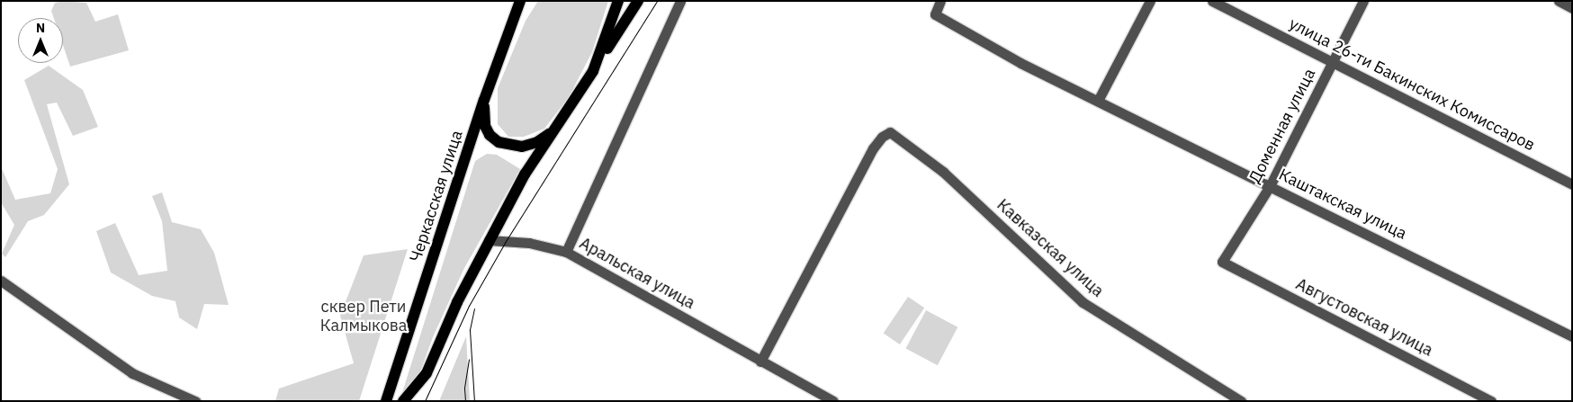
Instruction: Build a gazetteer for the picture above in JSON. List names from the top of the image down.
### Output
{
  "streets": {
    "main road": ["Черкасская улица"],
    "street": [
      "улица 26-ти Бакинских Комиссаров",
      "Доменная улица",
      "Каштакская улица",
      "Кавказская улица",
      "Аральская улица",
      "Августовская улица"
    ]
  },
  "crossings": [
    ["улица 26-ти Бакинских Комиссаров", "Доменная улица"],
    ["Доменная улица", "Каштакская улица"],
    ["Доменная улица", "Августовская улица"],
    ["Кавказская улица", "Аральская улица"]
  ],
  "parks": ["сквер Пети Калмыкова"],
  "north": "top"
}
